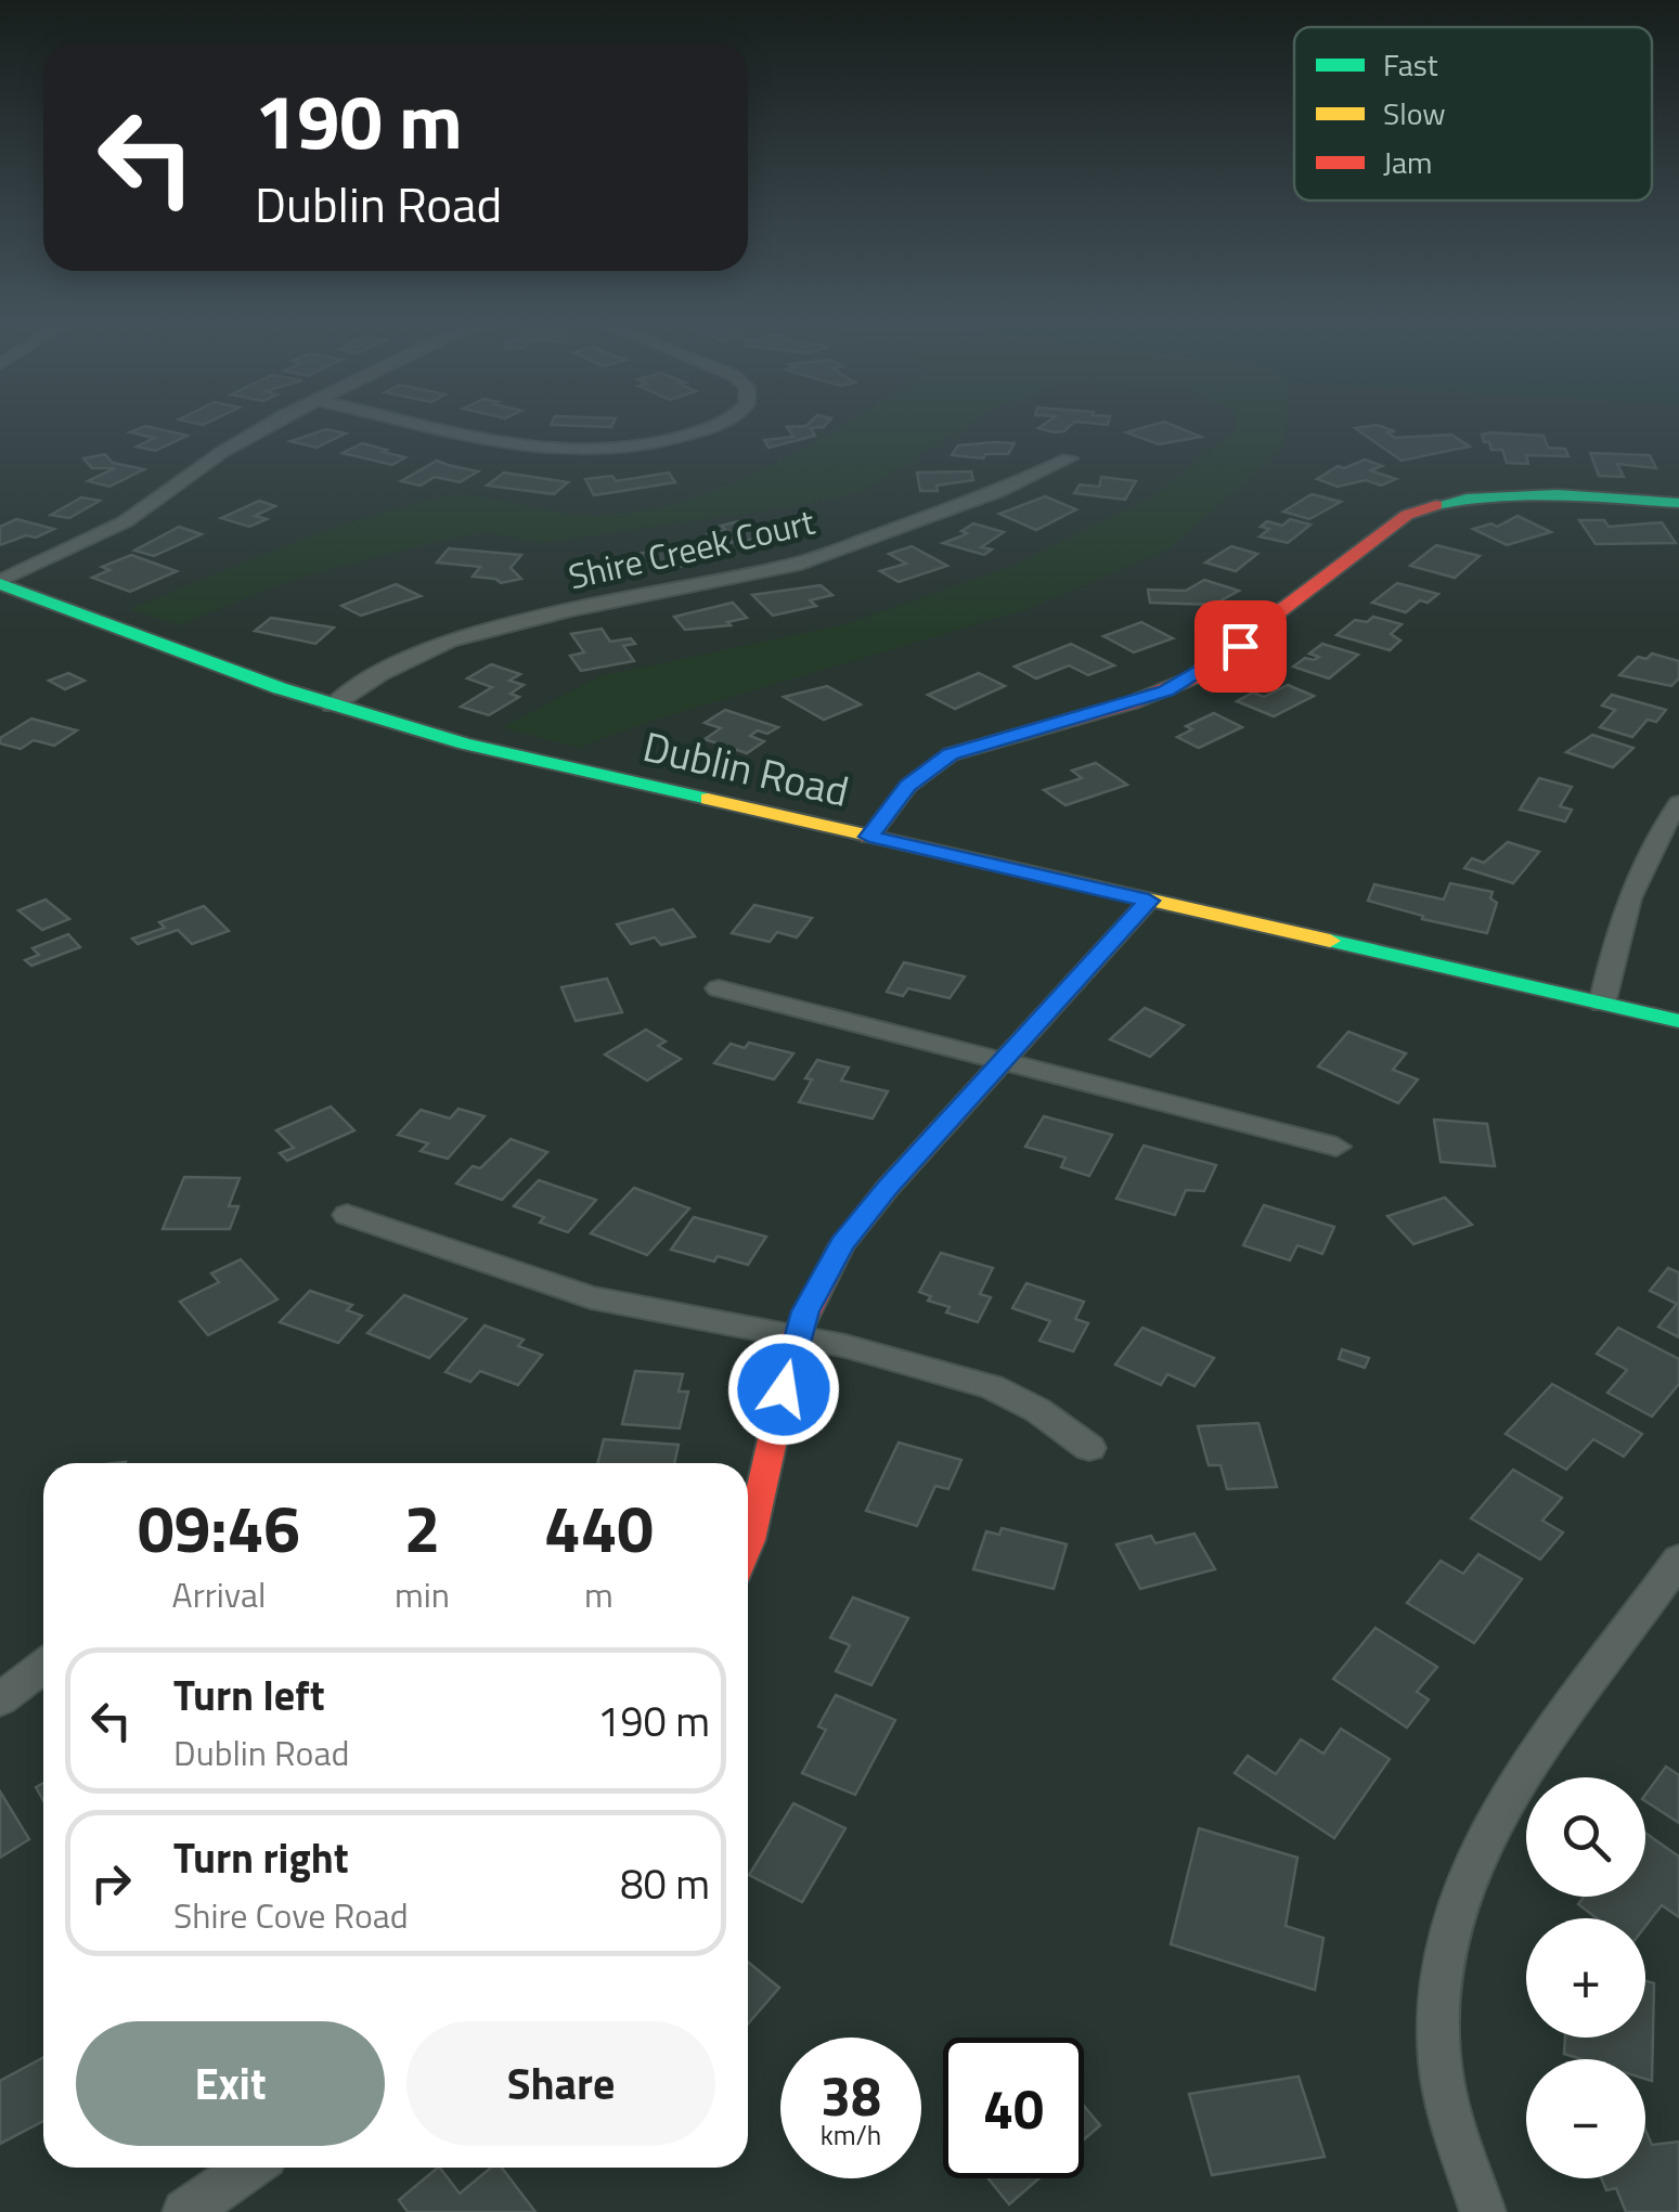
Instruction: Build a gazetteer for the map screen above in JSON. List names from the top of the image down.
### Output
{
  "streets": {
    "street": ["Shire Creek Court", "Dublin Road"]
  },
  "crossings": [
    ["Shire Creek Court", "Dublin Road"]
  ],
  "legend": ["Fast", "Slow", "Jam"],
  "page": {
    "turn": ["190 m", "Dublin Road"],
    "eta": [
      "09:46",
      "Arrival",
      "2",
      "min",
      "440",
      "m"
    ],
    "list": [
      {
        "name": "Turn left",
        "note": "Dublin Road",
        "value": "190 m"
      },
      {
        "name": "Turn right",
        "note": "Shire Cove Road",
        "value": "80 m"
      }
    ],
    "map_buttons": ["+", "−"],
    "buttons": ["Exit", "Share"],
    "speed": "38 km/h",
    "limit": "40"
  }
}
